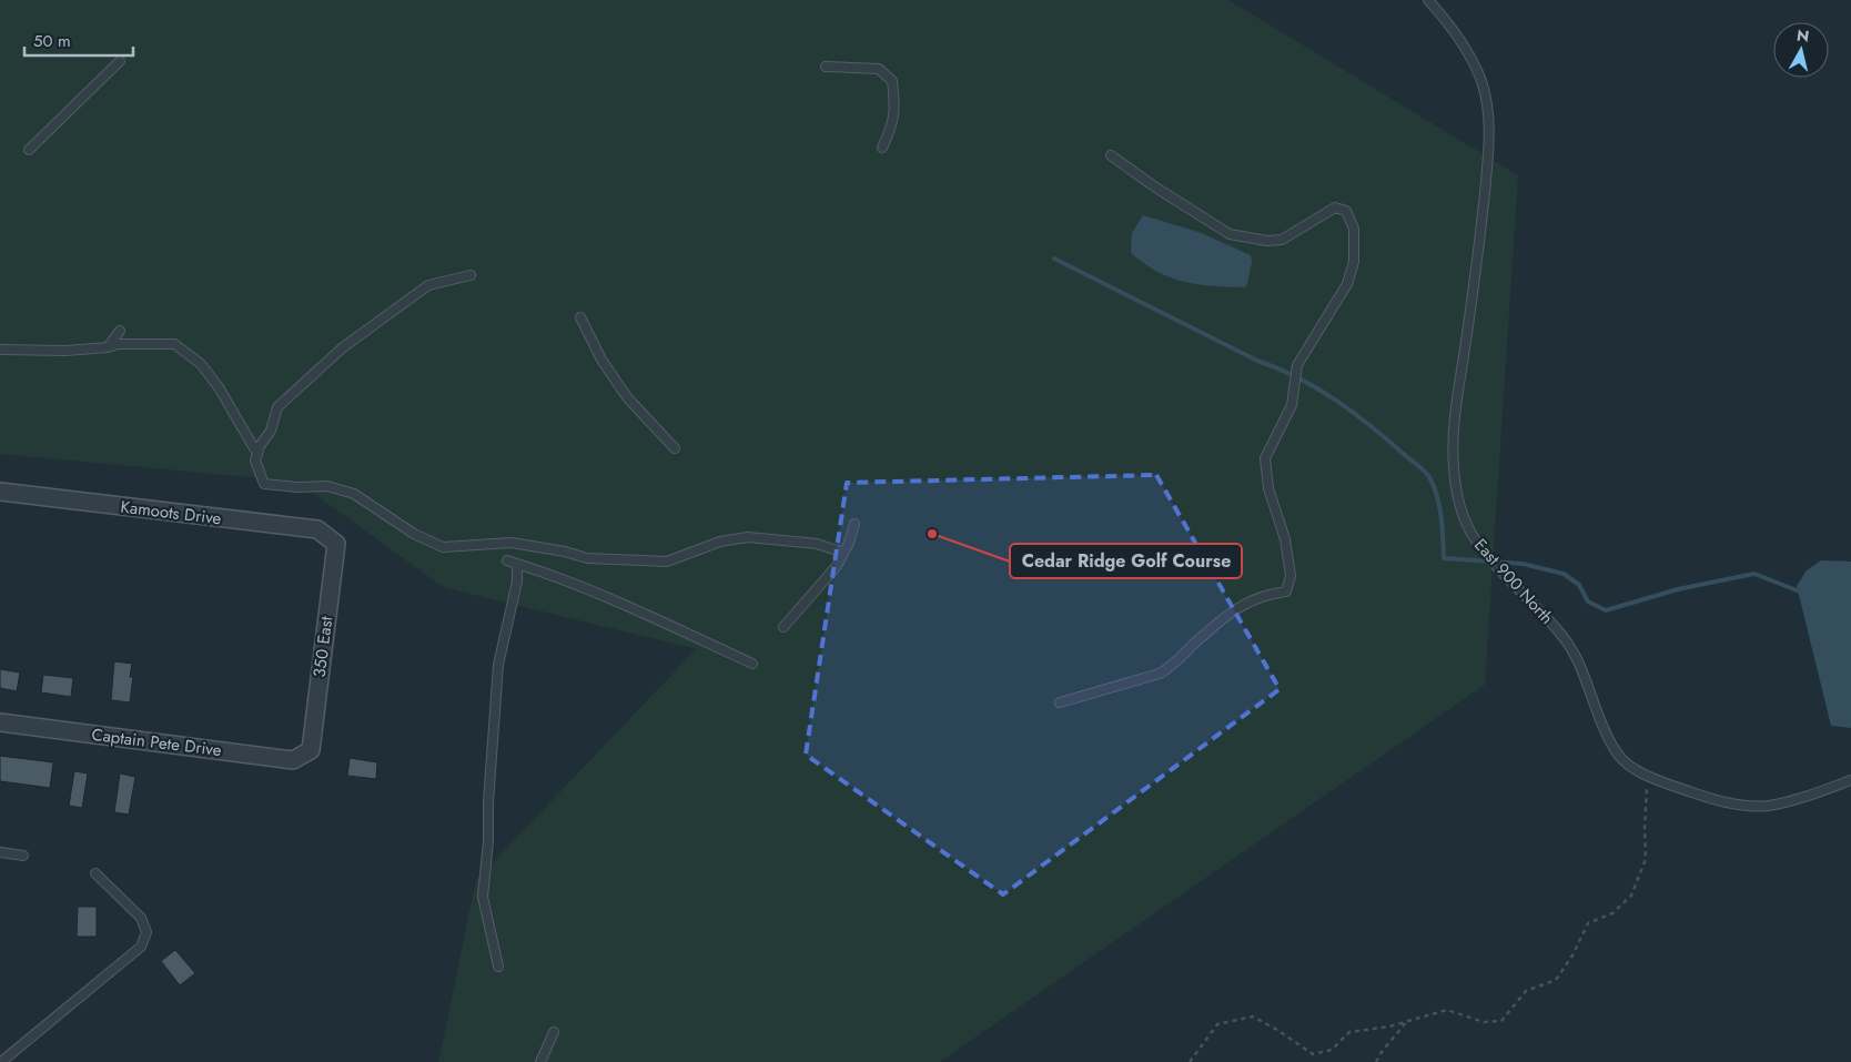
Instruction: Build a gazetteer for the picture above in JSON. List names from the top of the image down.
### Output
{
  "streets": {
    "street": ["Kamoots Drive", "350 East", "Captain Pete Drive"],
    "lane": ["East 900 North"]
  },
  "crossings": [
    ["Kamoots Drive", "350 East"],
    ["350 East", "Captain Pete Drive"]
  ],
  "places": ["Cedar Ridge Golf Course"],
  "scale_bar": "50 m",
  "north": "top"
}
